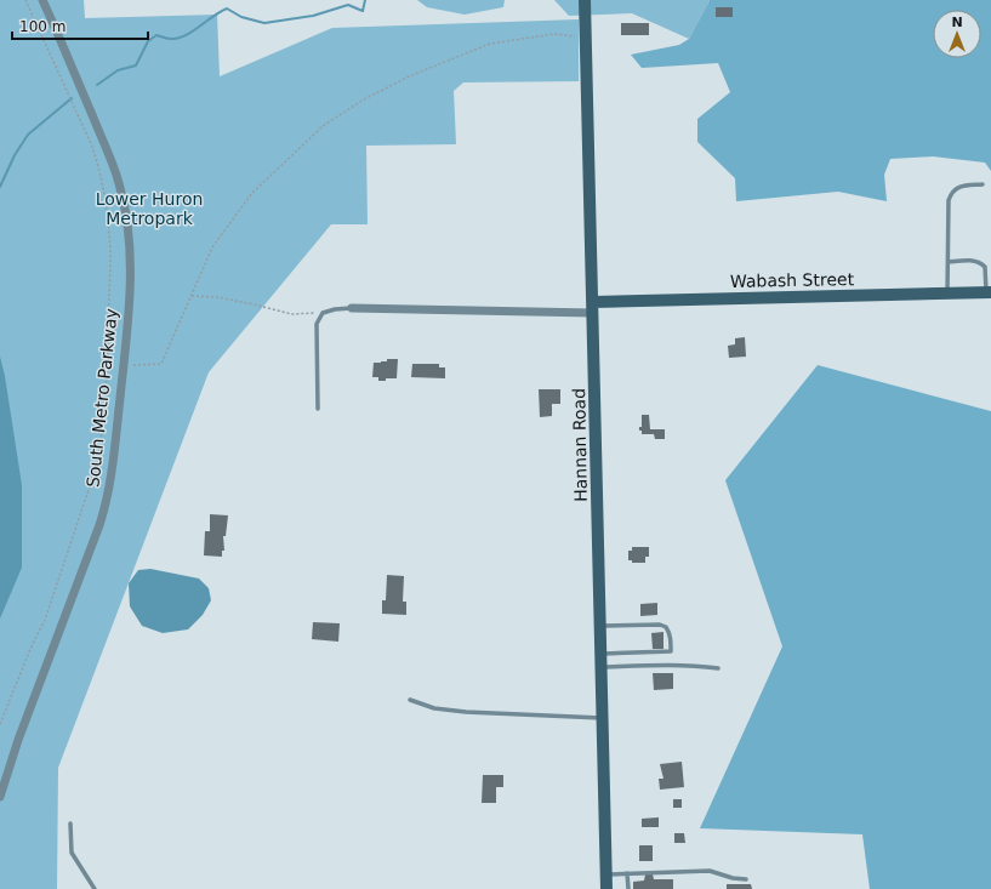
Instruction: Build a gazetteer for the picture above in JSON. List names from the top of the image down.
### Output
{
  "streets": {
    "street": ["Wabash Street", "South Metro Parkway", "Hannan Road"]
  },
  "crossings": [
    ["Wabash Street", "Hannan Road"]
  ],
  "parks": ["Lower Huron Metropark"],
  "scale_bar": "100 m",
  "north": "top"
}
